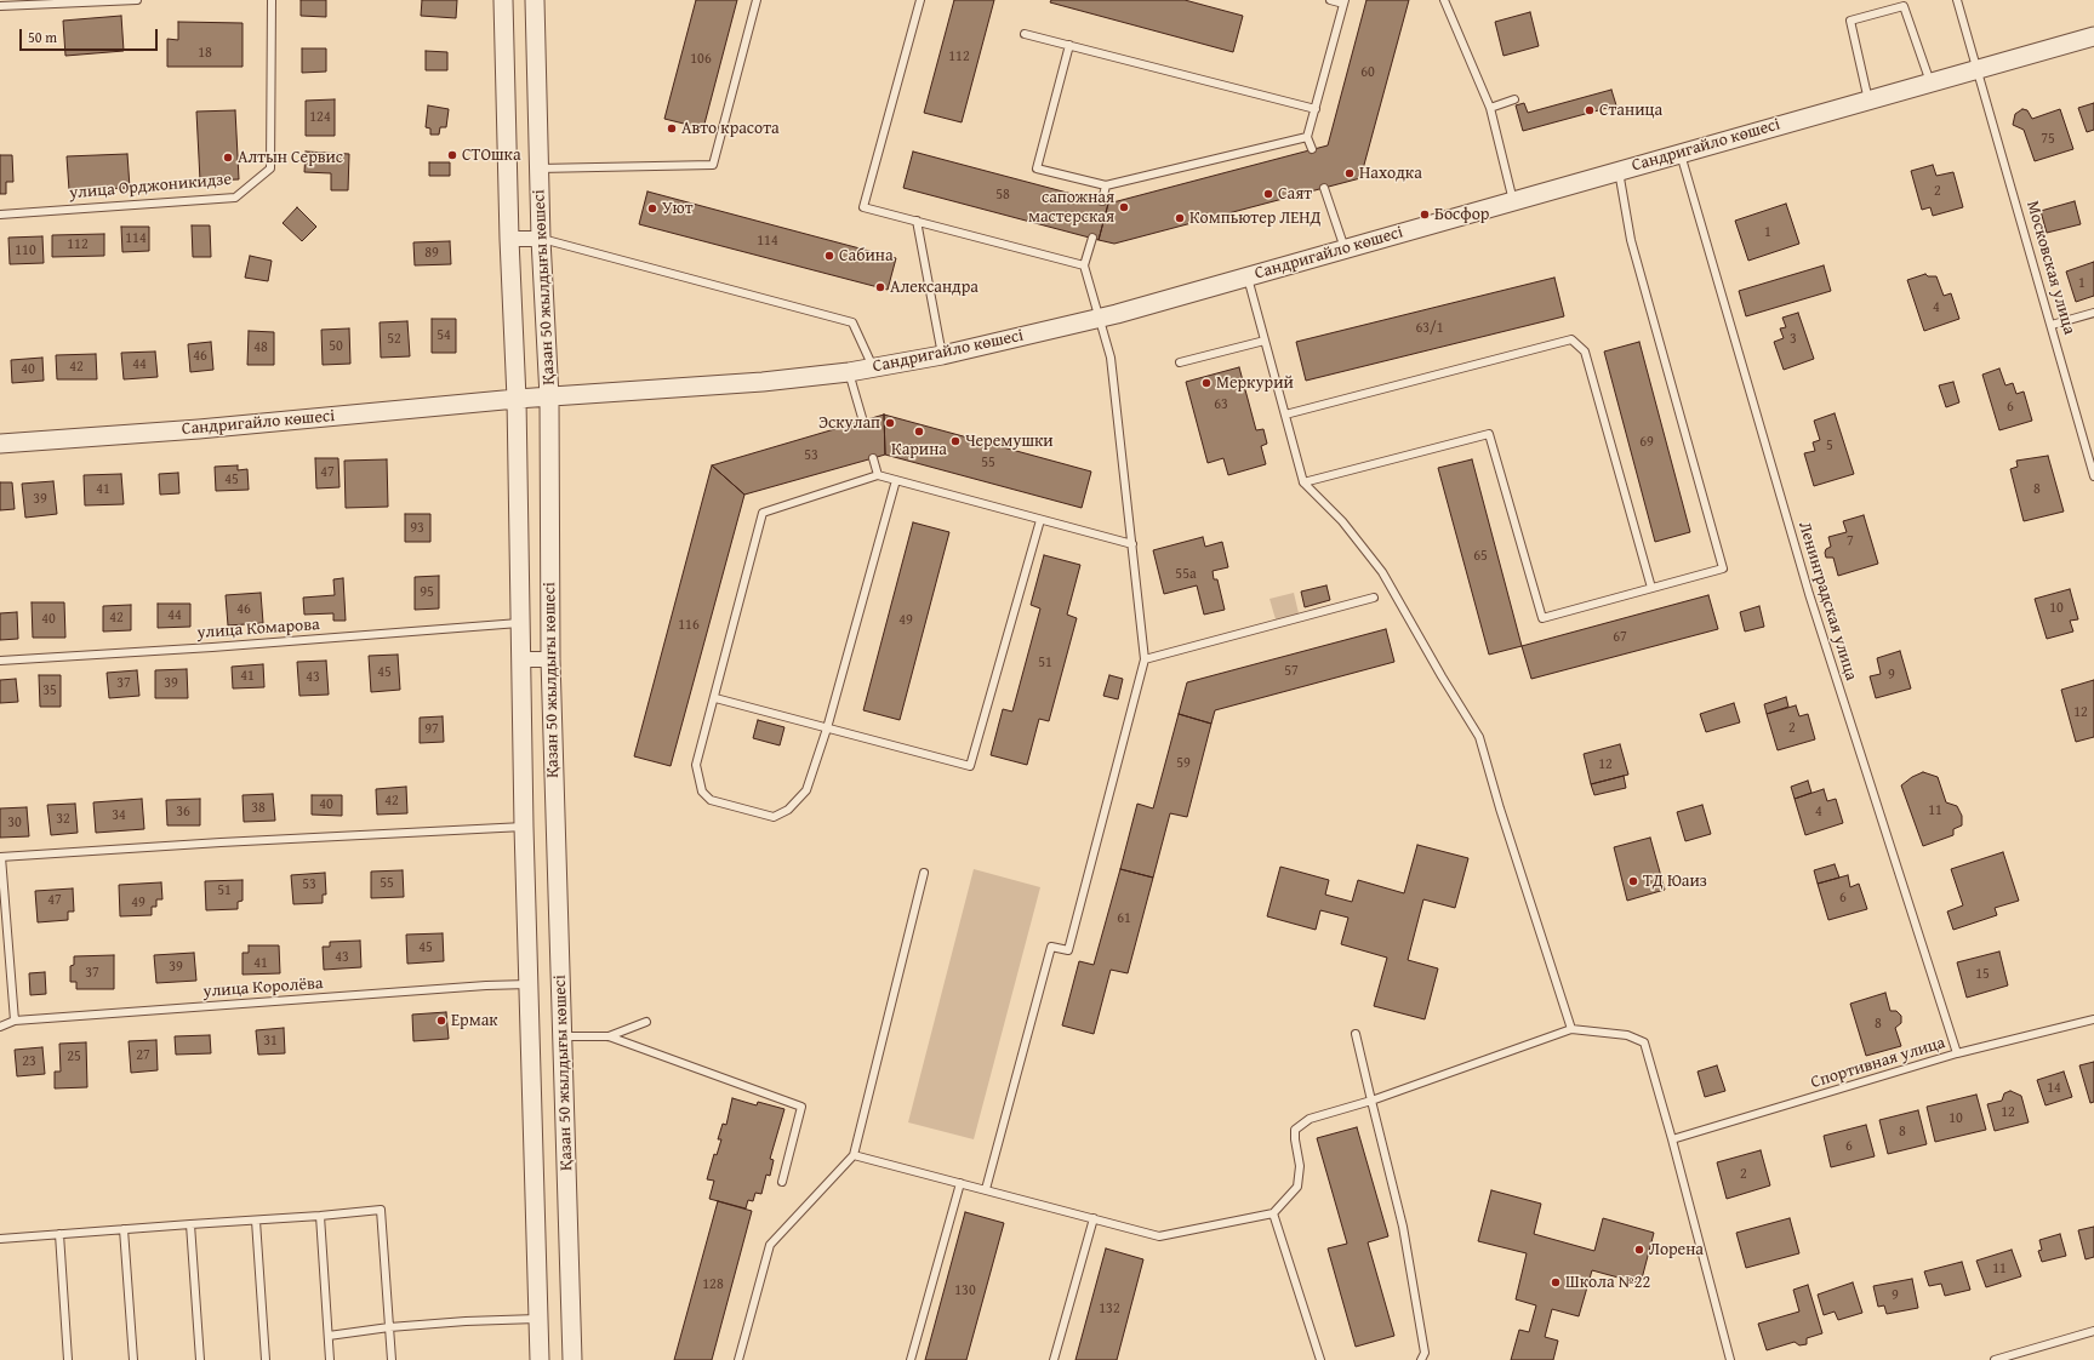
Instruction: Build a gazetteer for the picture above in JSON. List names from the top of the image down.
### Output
{
  "streets": {
    "street": ["Сандригайло көшесі", "Қазан 50 жылдығы көшесі"],
    "lane": [
      "улица Орджоникидзе",
      "Московская улица",
      "Ленинградская улица",
      "улица Комарова",
      "улица Королёва",
      "Спортивная улица"
    ]
  },
  "crossings": [
    ["Сандригайло көшесі", "Московская улица"],
    ["Сандригайло көшесі", "Қазан 50 жылдығы көшесі"],
    ["Сандригайло көшесі", "Ленинградская улица"],
    ["Қазан 50 жылдығы көшесі", "улица Комарова"],
    ["Қазан 50 жылдығы көшесі", "улица Королёва"],
    ["Ленинградская улица", "Спортивная улица"]
  ],
  "places": [
    "Станица",
    "Авто красота",
    "СТОшка",
    "Алтын Сервис",
    "Находка",
    "Саят",
    "сапожная мастерская",
    "Уют",
    "Босфор",
    "Компьютер ЛЕНД",
    "Сабина",
    "Александра",
    "Меркурий",
    "Эскулап",
    "Карина",
    "Черемушки",
    "ТД Юаиз",
    "Ермак",
    "Лорена",
    "Школа №22"
  ],
  "house_numbers": [
    "18",
    "112",
    "106",
    "60",
    "124",
    "75",
    "2",
    "58",
    "1",
    "114",
    "114",
    "112",
    "110",
    "89",
    "1",
    "4",
    "63/1",
    "54",
    "52",
    "3",
    "50",
    "48",
    "46",
    "44",
    "42",
    "40",
    "63",
    "6",
    "69",
    "5",
    "53",
    "55",
    "47",
    "45",
    "41",
    "8",
    "39",
    "93",
    "7",
    "65",
    "55а",
    "95",
    "10",
    "46",
    "44",
    "42",
    "40",
    "49",
    "116",
    "67",
    "51",
    "57",
    "45",
    "9",
    "41",
    "43",
    "37",
    "39",
    "35",
    "12",
    "2",
    "97",
    "59",
    "12",
    "42",
    "40",
    "38",
    "11",
    "36",
    "4",
    "34",
    "32",
    "30",
    "55",
    "53",
    "51",
    "6",
    "47",
    "49",
    "61",
    "45",
    "43",
    "41",
    "39",
    "37",
    "15",
    "8",
    "31",
    "27",
    "25",
    "23",
    "14",
    "12",
    "10",
    "8",
    "6",
    "2",
    "11",
    "128",
    "130",
    "9",
    "132"
  ],
  "scale_bar": "50 m"
}
